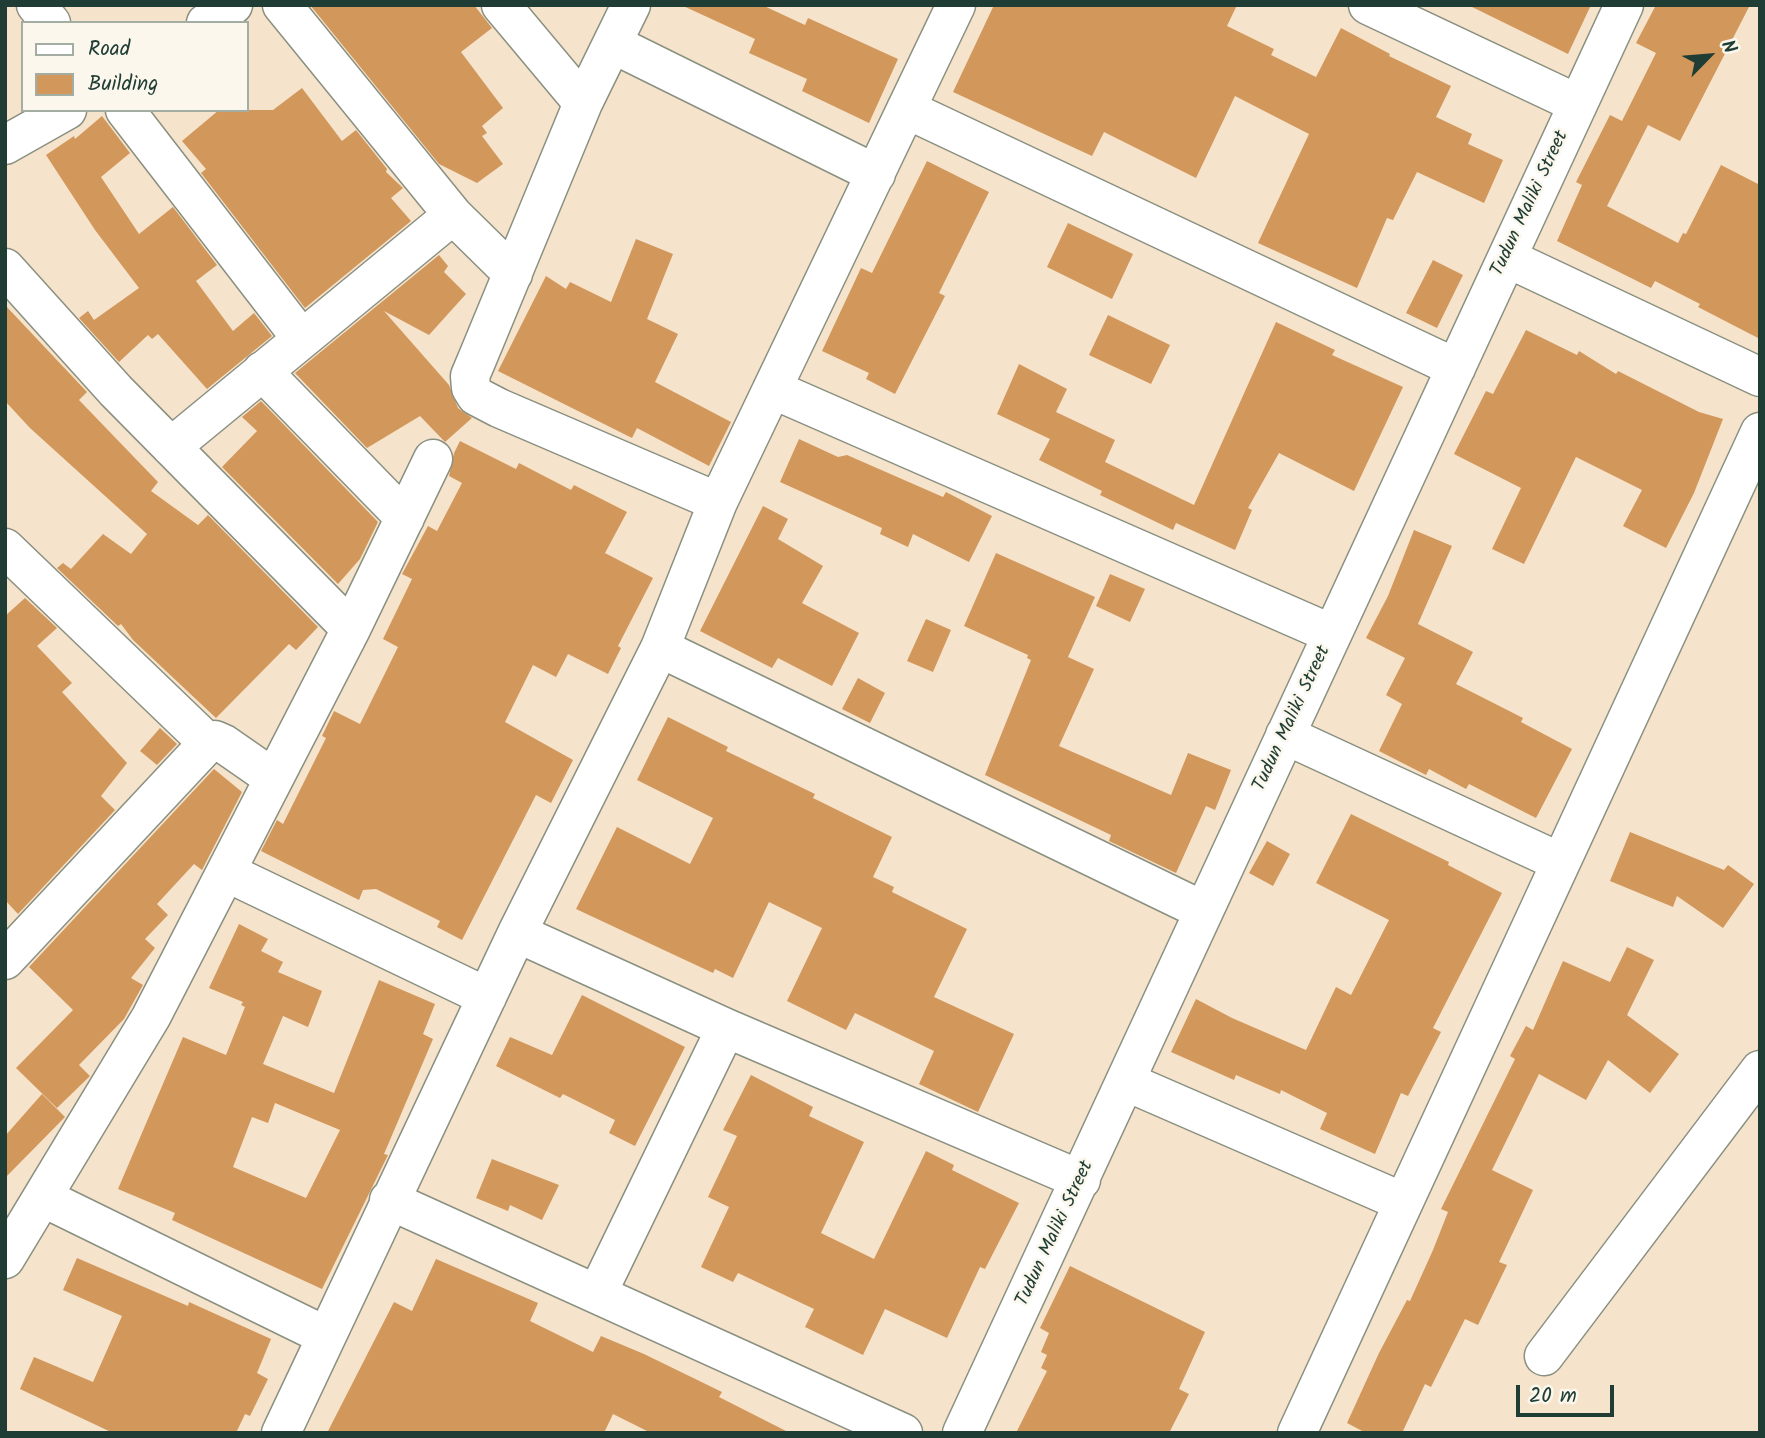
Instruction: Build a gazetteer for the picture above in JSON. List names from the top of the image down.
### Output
{
  "streets": {
    "street": ["Tudun Maliki Street"]
  },
  "legend": ["Road", "Building"],
  "scale_bar": "20 m",
  "north": "top right"
}
